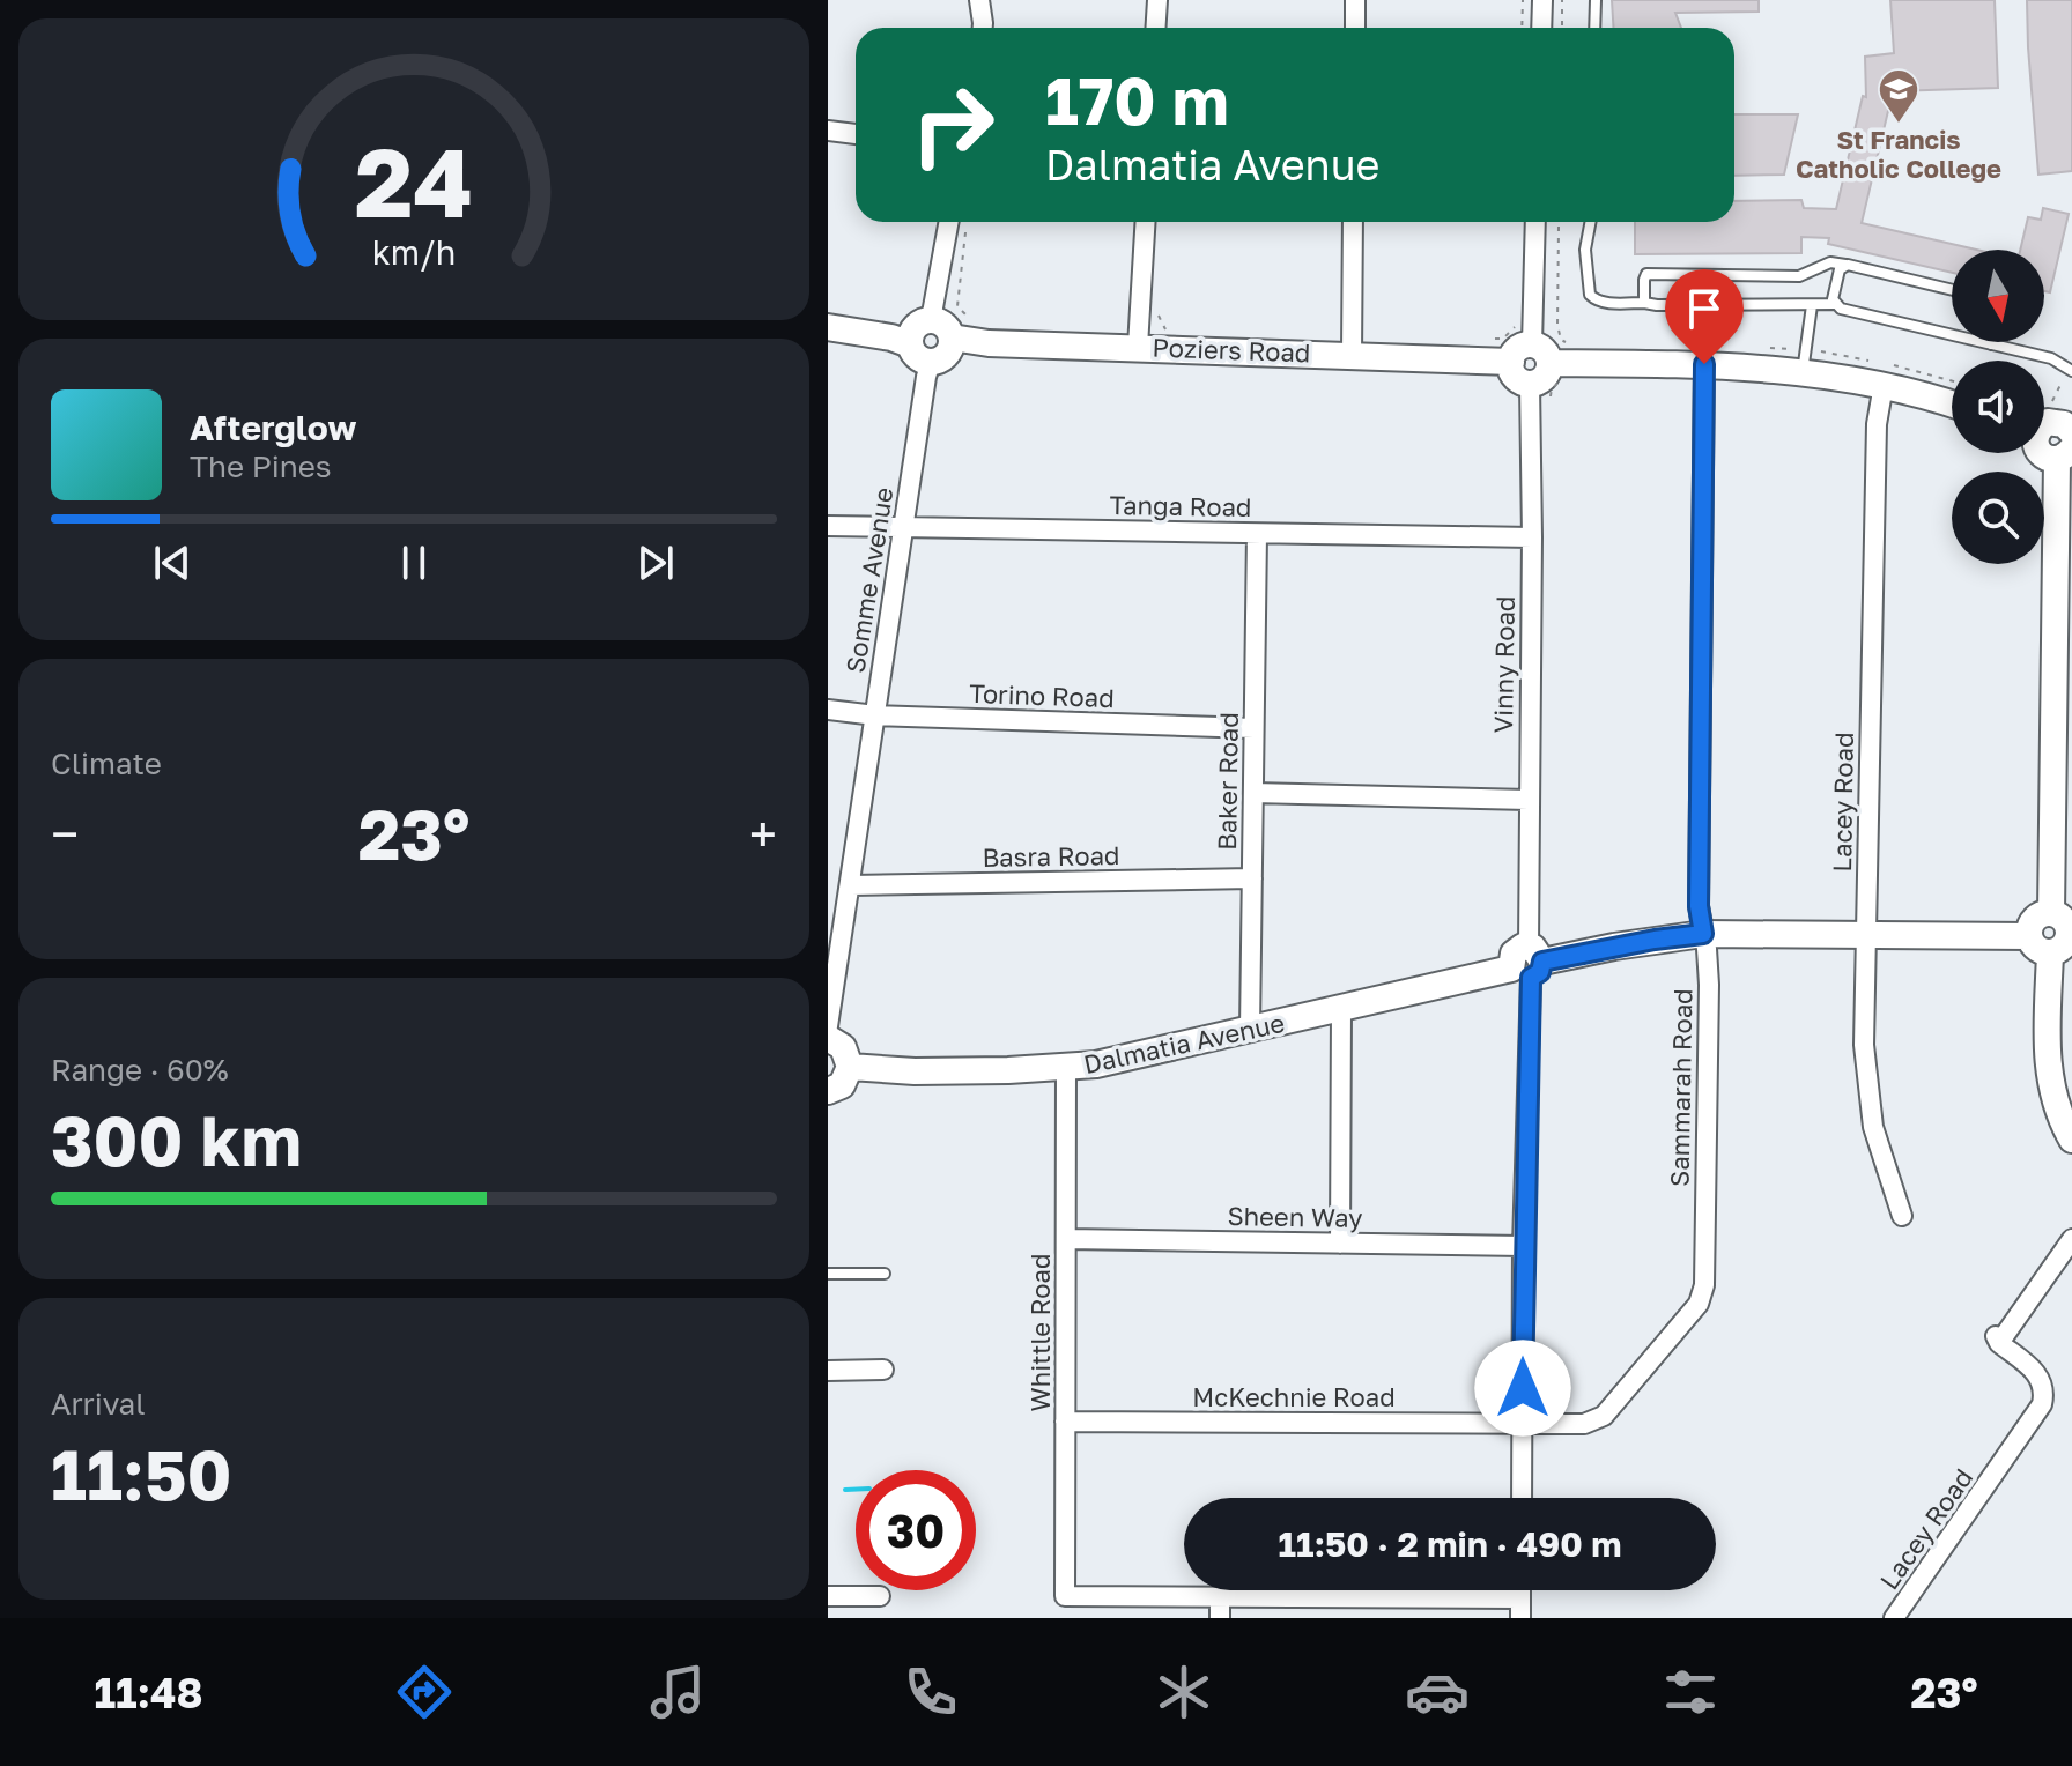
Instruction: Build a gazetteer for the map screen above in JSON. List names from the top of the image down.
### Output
{
  "streets": {
    "street": [
      "Poziers Road",
      "Tanga Road",
      "Somme Avenue",
      "Vinny Road",
      "Torino Road",
      "Baker Road",
      "Lacey Road",
      "Basra Road",
      "Dalmatia Avenue",
      "Sammarah Road",
      "Sheen Way",
      "Whittle Road",
      "McKechnie Road"
    ]
  },
  "crossings": [
    ["Poziers Road", "Somme Avenue"],
    ["Poziers Road", "Lacey Road"],
    ["Poziers Road", "Sammarah Road"],
    ["Tanga Road", "Somme Avenue"],
    ["Tanga Road", "Vinny Road"],
    ["Tanga Road", "Baker Road"],
    ["Somme Avenue", "Torino Road"],
    ["Somme Avenue", "Basra Road"],
    ["Vinny Road", "Dalmatia Avenue"],
    ["Vinny Road", "Sammarah Road"],
    ["Vinny Road", "Sheen Way"],
    ["Vinny Road", "McKechnie Road"],
    ["Torino Road", "Baker Road"],
    ["Baker Road", "Basra Road"],
    ["Baker Road", "Dalmatia Avenue"],
    ["Lacey Road", "Dalmatia Avenue"],
    ["Dalmatia Avenue", "Sammarah Road"],
    ["Dalmatia Avenue", "Whittle Road"],
    ["Sammarah Road", "McKechnie Road"],
    ["Sheen Way", "Whittle Road"],
    ["Whittle Road", "McKechnie Road"]
  ],
  "places": {
    "school or university": ["St Francis Catholic College"]
  },
  "north": "bottom",
  "page": {
    "turn": ["170 m", "Dalmatia Avenue"],
    "song": ["Afterglow", "The Pines"],
    "tile": [
      "Climate",
      ["Range · 60%", "300 km"],
      ["Arrival", "11:50"]
    ],
    "heat": ["−", "23°", "+"],
    "limit": "30",
    "trip": "11:50 · 2 min · 490 m",
    "tabs": ["11:48", "23°"],
    "gauge": ["24", "km/h"]
  }
}
